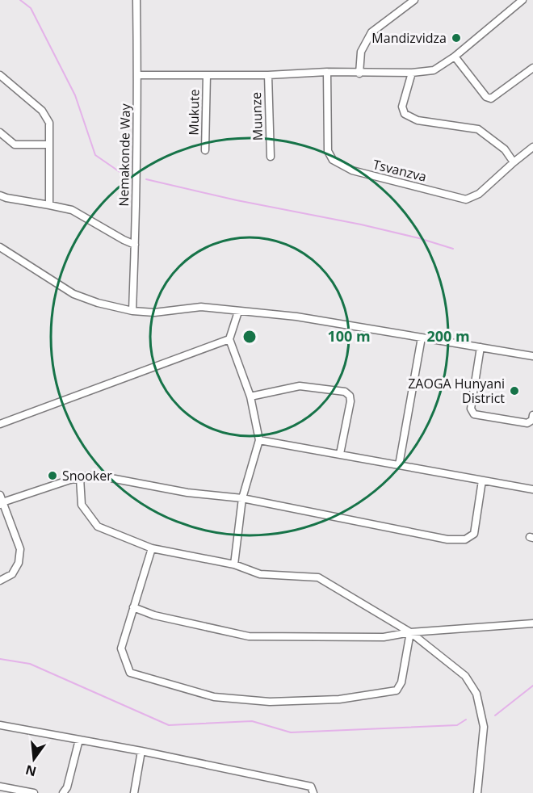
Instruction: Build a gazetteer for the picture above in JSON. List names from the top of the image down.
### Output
{
  "streets": {
    "street": [
      "Mukute",
      "Muunze",
      "Nemakonde Way",
      "Tsvanzva"
    ]
  },
  "places": ["Mandizvidza", "ZAOGA Hunyani District", "Snooker"],
  "north": "bottom",
  "rings": ["100 m", "200 m"]
}
